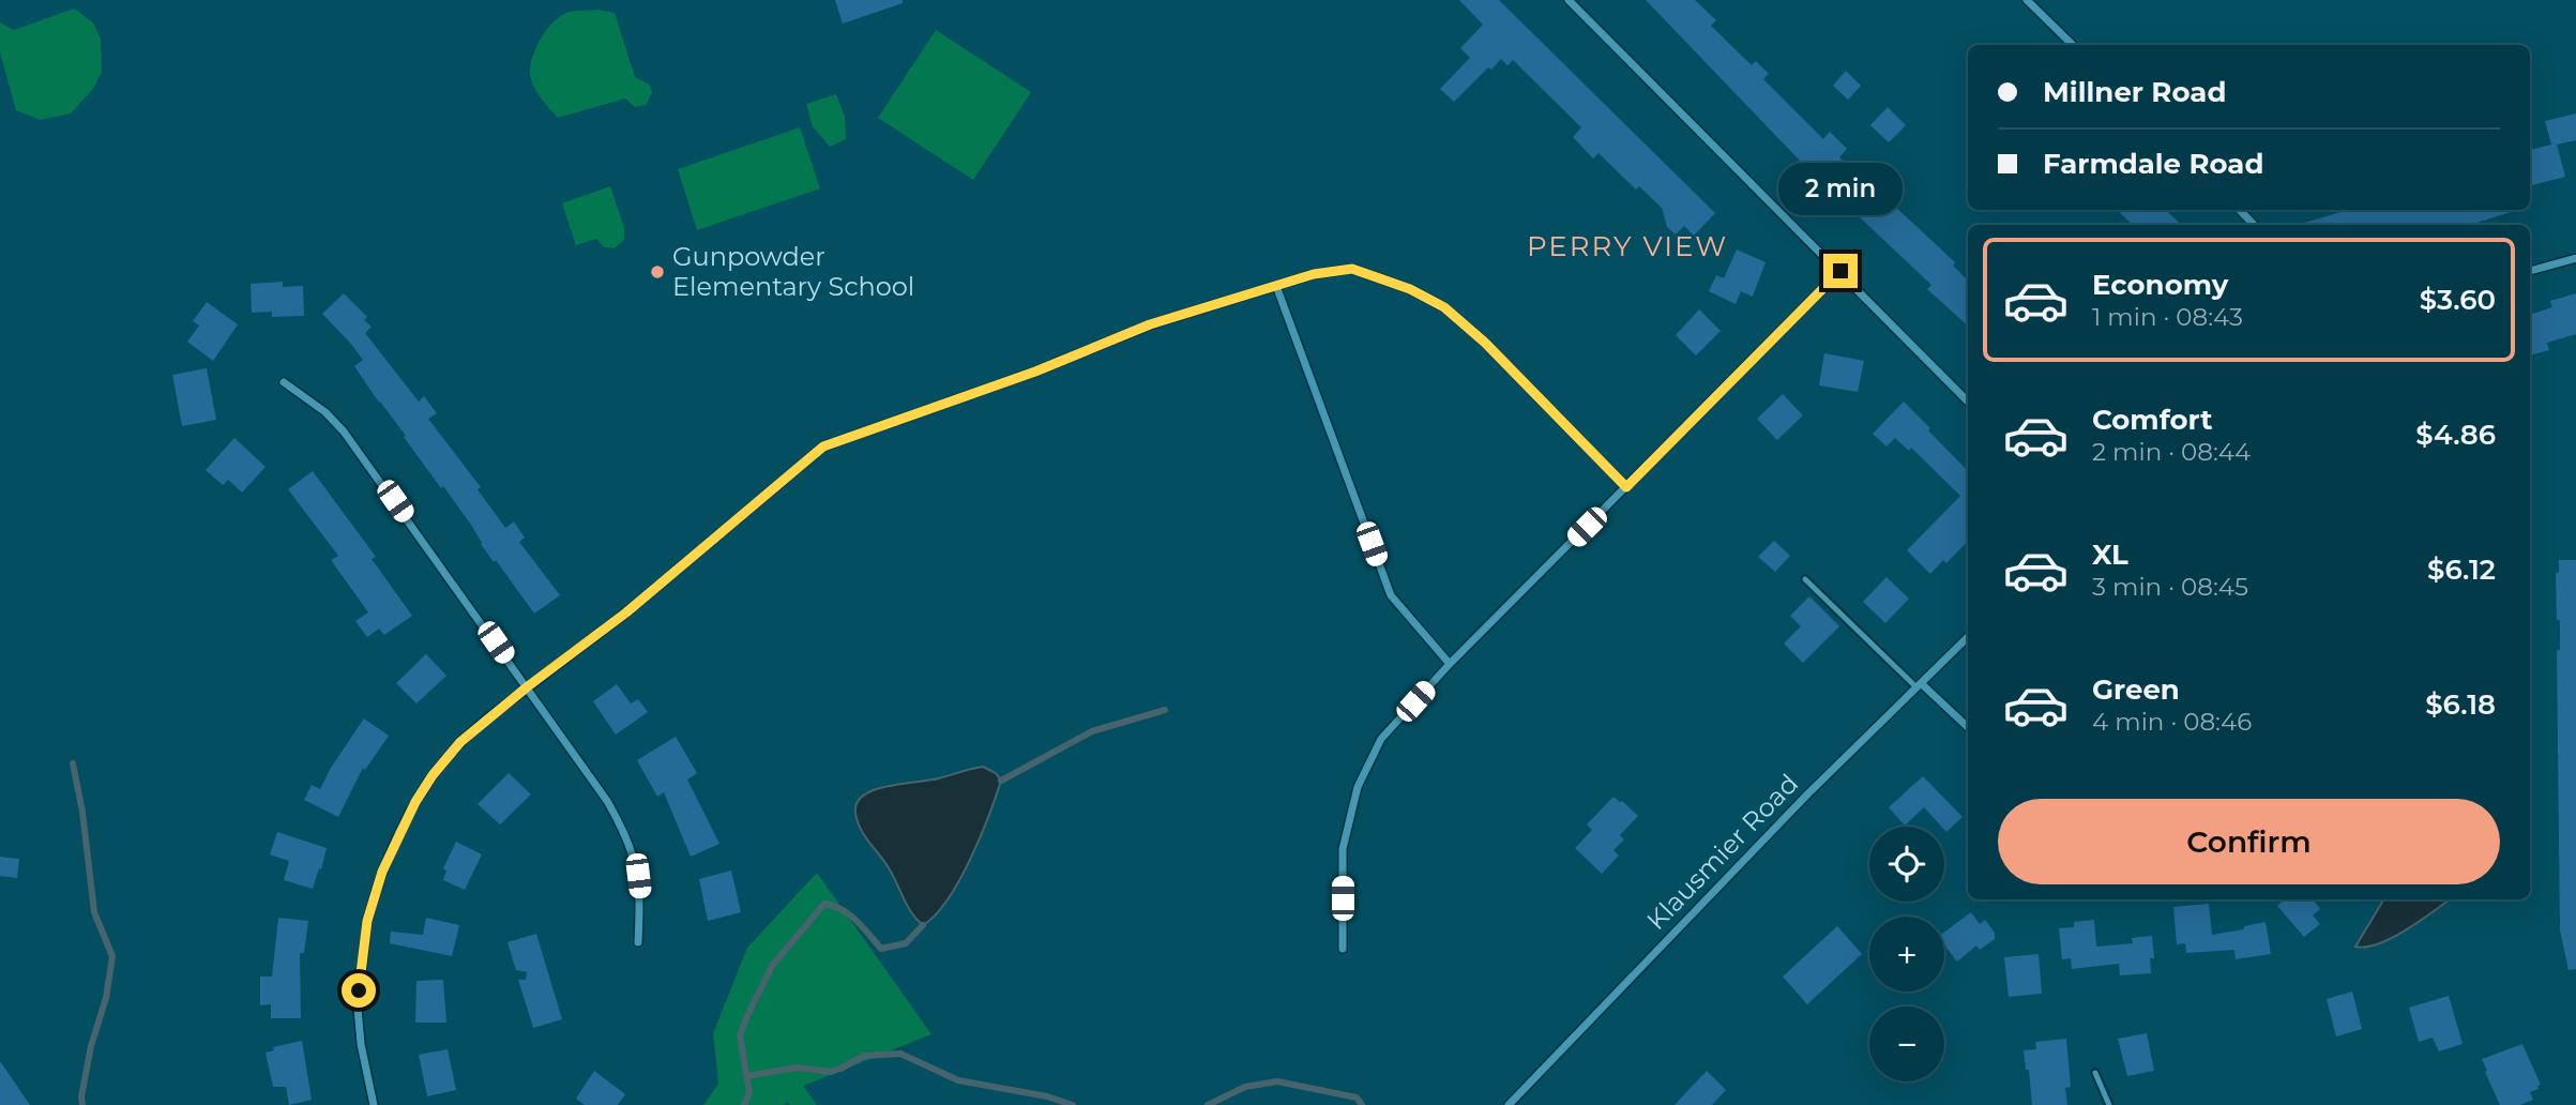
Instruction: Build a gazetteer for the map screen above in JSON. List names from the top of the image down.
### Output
{
  "streets": {
    "street": ["Klausmier Road"]
  },
  "districts": ["PERRY VIEW"],
  "places": ["Gunpowder Elementary School"],
  "page": {
    "banner": ["Millner Road", "Farmdale Road"],
    "bubble": "2 min",
    "list": [
      {
        "name": "Economy",
        "note": "1 min · 08:43",
        "value": "$3.60"
      },
      {
        "name": "Comfort",
        "note": "2 min · 08:44",
        "value": "$4.86"
      },
      {
        "name": "XL",
        "note": "3 min · 08:45",
        "value": "$6.12"
      },
      {
        "name": "Green",
        "note": "4 min · 08:46",
        "value": "$6.18"
      }
    ],
    "buttons": "Confirm",
    "map_buttons": ["+", "−"]
  }
}
